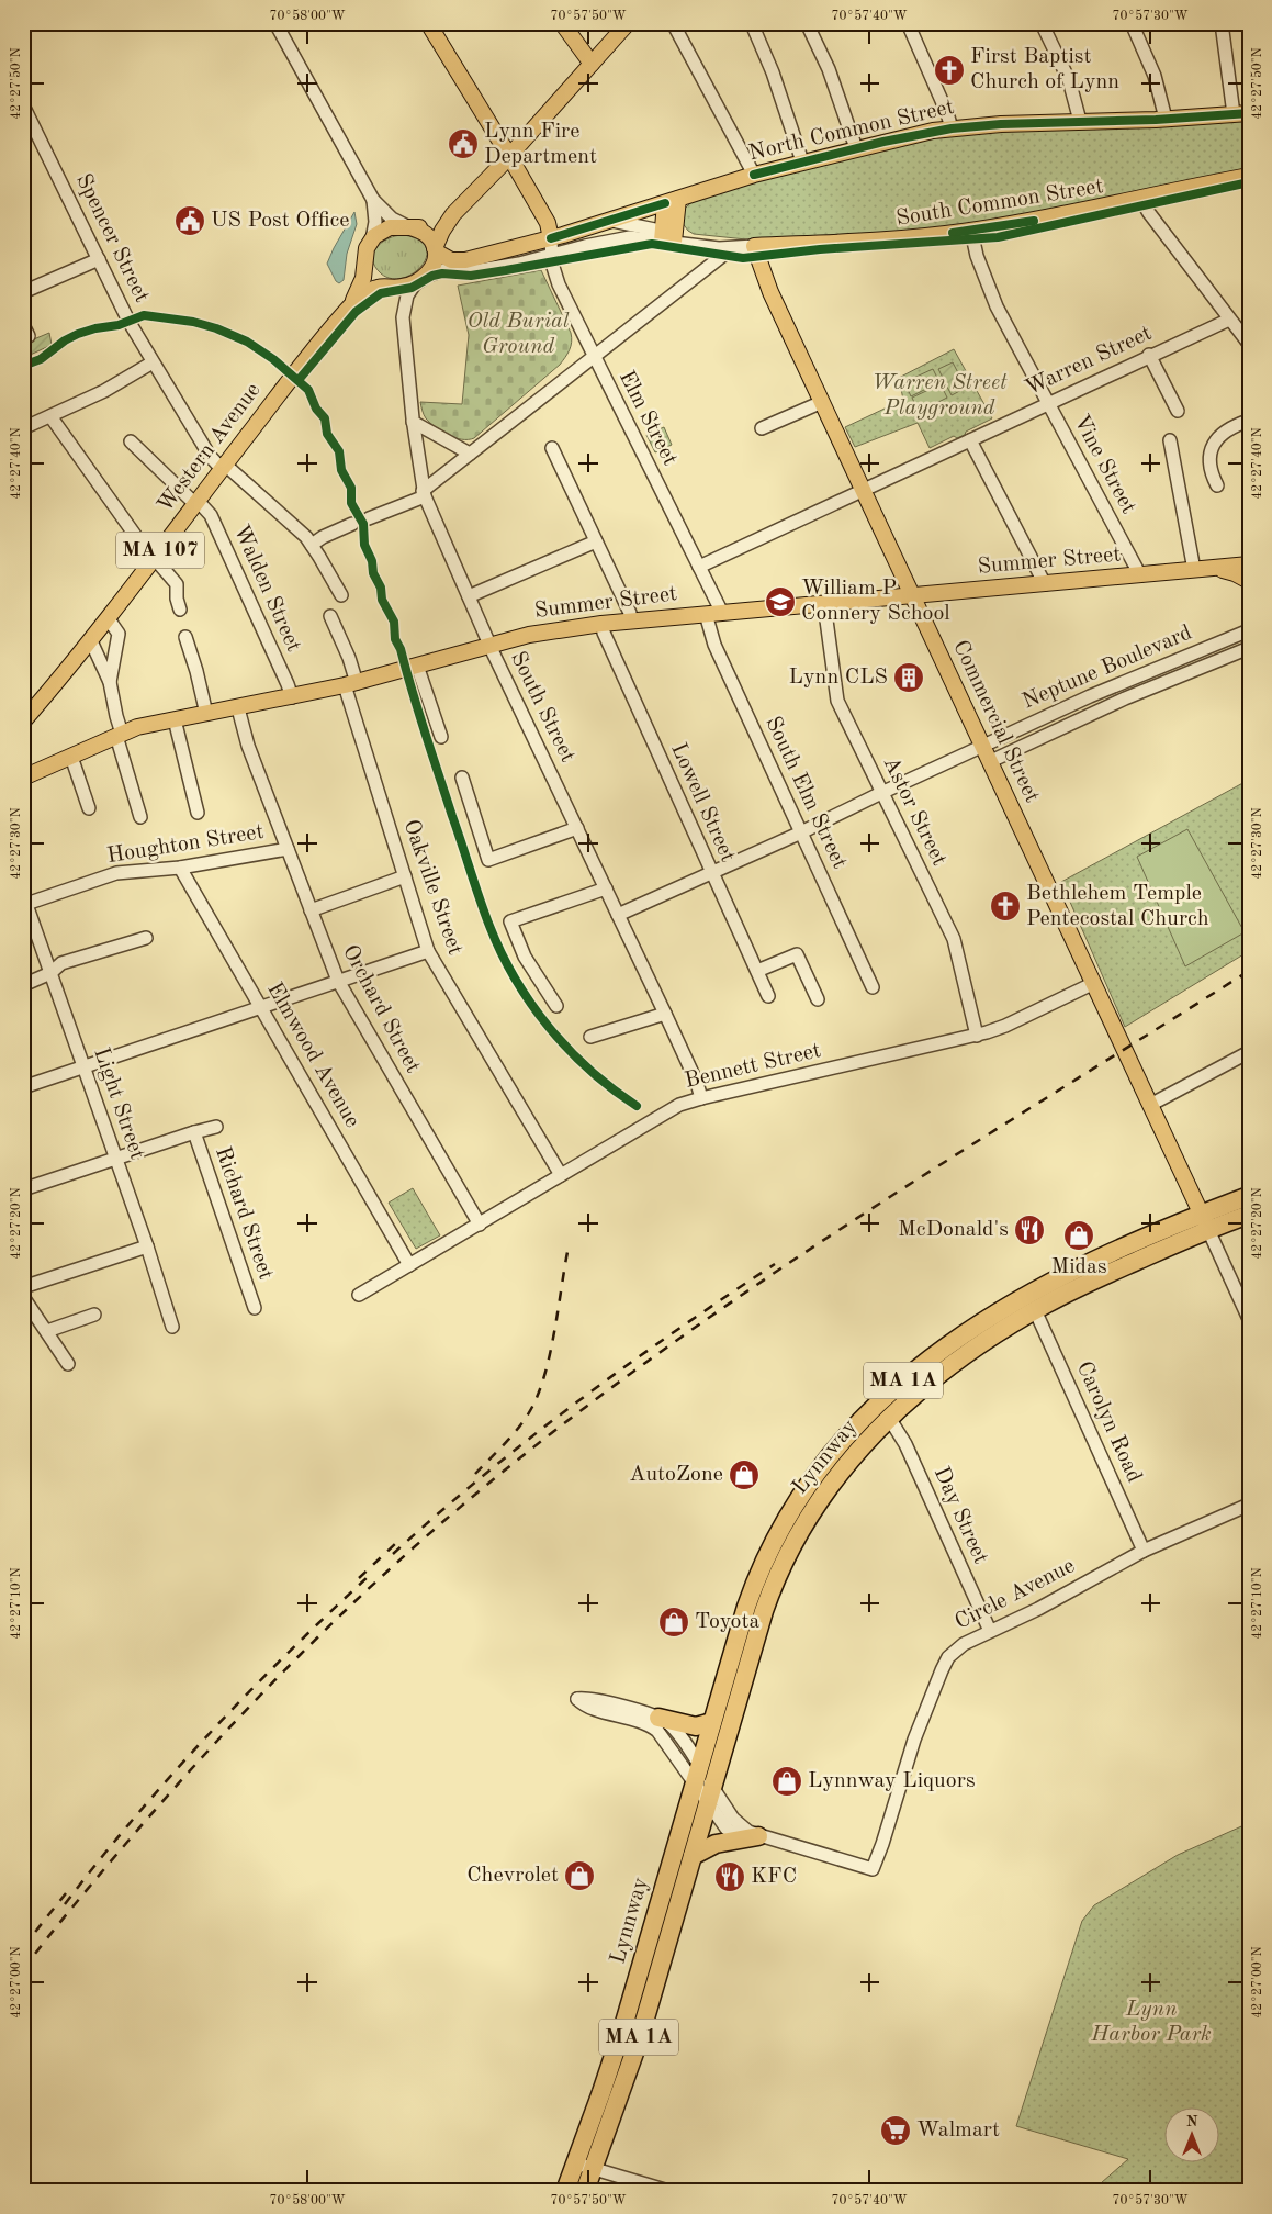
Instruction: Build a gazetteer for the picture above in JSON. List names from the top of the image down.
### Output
{
  "streets": {
    "highway": ["MA 1A", "Lynnway"],
    "main road": [
      "North Common Street",
      "South Common Street",
      "Western Avenue",
      "MA 107",
      "Summer Street",
      "Commercial Street"
    ],
    "street": [
      "Spencer Street",
      "Warren Street",
      "Elm Street",
      "Vine Street",
      "Walden Street",
      "Neptune Boulevard",
      "South Street",
      "South Elm Street",
      "Lowell Street",
      "Astor Street",
      "Houghton Street",
      "Oakville Street",
      "Orchard Street",
      "Elmwood Avenue",
      "Bennett Street",
      "Light Street",
      "Richard Street",
      "Carolyn Road",
      "Day Street",
      "Circle Avenue"
    ]
  },
  "crossings": [
    ["North Common Street", "Elm Street"],
    ["North Common Street", "Western Avenue"],
    ["North Common Street", "South Street"],
    ["South Common Street", "Vine Street"],
    ["South Common Street", "Commercial Street"],
    ["Spencer Street", "Western Avenue"],
    ["Warren Street", "Elm Street"],
    ["Warren Street", "Vine Street"],
    ["Warren Street", "Commercial Street"],
    ["Elm Street", "Summer Street"],
    ["Western Avenue", "Walden Street"],
    ["Western Avenue", "South Street"],
    ["Vine Street", "Summer Street"],
    ["Summer Street", "Walden Street"],
    ["Summer Street", "South Street"],
    ["Summer Street", "Commercial Street"],
    ["Summer Street", "South Elm Street"],
    ["Summer Street", "Lowell Street"],
    ["Summer Street", "Astor Street"],
    ["Summer Street", "Oakville Street"],
    ["Summer Street", "Orchard Street"],
    ["Neptune Boulevard", "South Street"],
    ["Neptune Boulevard", "Commercial Street"],
    ["Neptune Boulevard", "South Elm Street"],
    ["Neptune Boulevard", "Lowell Street"],
    ["Neptune Boulevard", "Astor Street"],
    ["South Street", "Bennett Street"],
    ["Commercial Street", "Bennett Street"],
    ["Commercial Street", "Lynnway"],
    ["Astor Street", "Bennett Street"],
    ["Houghton Street", "Orchard Street"],
    ["Houghton Street", "Elmwood Avenue"],
    ["Houghton Street", "Light Street"],
    ["Oakville Street", "Bennett Street"],
    ["Orchard Street", "Bennett Street"],
    ["Elmwood Avenue", "Bennett Street"],
    ["Carolyn Road", "Lynnway"],
    ["Carolyn Road", "Circle Avenue"],
    ["Lynnway", "Day Street"],
    ["Day Street", "Circle Avenue"]
  ],
  "parks": ["Old Burial Ground", "Warren Street Playground", "Lynn Harbor Park"],
  "places": {
    "church": ["First Baptist Church of Lynn", "Bethlehem Temple Pentecostal Church"],
    "public building": ["Lynn Fire Department", "US Post Office"],
    "school or university": ["William P Connery School"],
    "building": ["Lynn CLS"],
    "restaurant": ["McDonald's", "KFC"],
    "shop": [
      "Midas",
      "AutoZone",
      "Toyota",
      "Lynnway Liquors",
      "Chevrolet"
    ],
    "supermarket": ["Walmart"]
  },
  "north": "top",
  "coordinates": [
    "70°58'00\"W",
    "70°57'50\"W",
    "70°57'40\"W",
    "70°57'30\"W",
    "42°27'50\"N",
    "42°27'40\"N",
    "42°27'30\"N",
    "42°27'20\"N",
    "42°27'10\"N",
    "42°27'00\"N"
  ]
}
